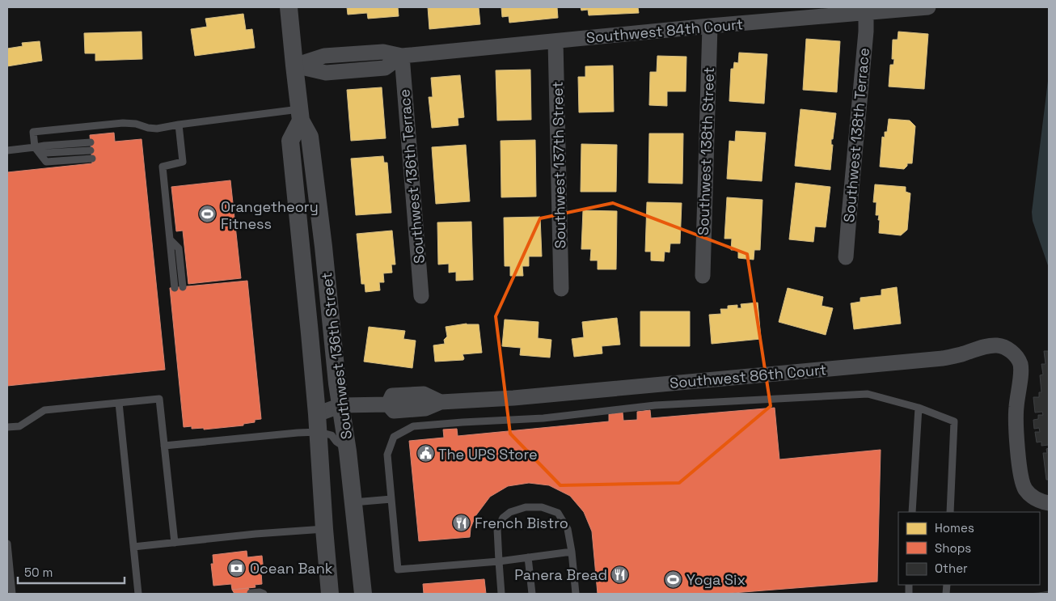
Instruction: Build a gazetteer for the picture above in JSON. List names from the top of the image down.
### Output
{
  "streets": {
    "street": [
      "Southwest 84th Court",
      "Southwest 138th Terrace",
      "Southwest 138th Street",
      "Southwest 137th Street",
      "Southwest 136th Terrace",
      "Southwest 136th Street",
      "Southwest 86th Court"
    ]
  },
  "crossings": [
    ["Southwest 84th Court", "Southwest 138th Terrace"],
    ["Southwest 84th Court", "Southwest 138th Street"],
    ["Southwest 84th Court", "Southwest 137th Street"],
    ["Southwest 84th Court", "Southwest 136th Terrace"],
    ["Southwest 136th Street", "Southwest 86th Court"]
  ],
  "places": {
    "sports": ["Orangetheory Fitness", "Yoga Six"],
    "public building": ["The UPS Store"],
    "restaurant": ["French Bistro", "Panera Bread"],
    "bank": ["Ocean Bank"]
  },
  "legend": ["Homes", "Shops", "Other"],
  "scale_bar": "50 m"
}
